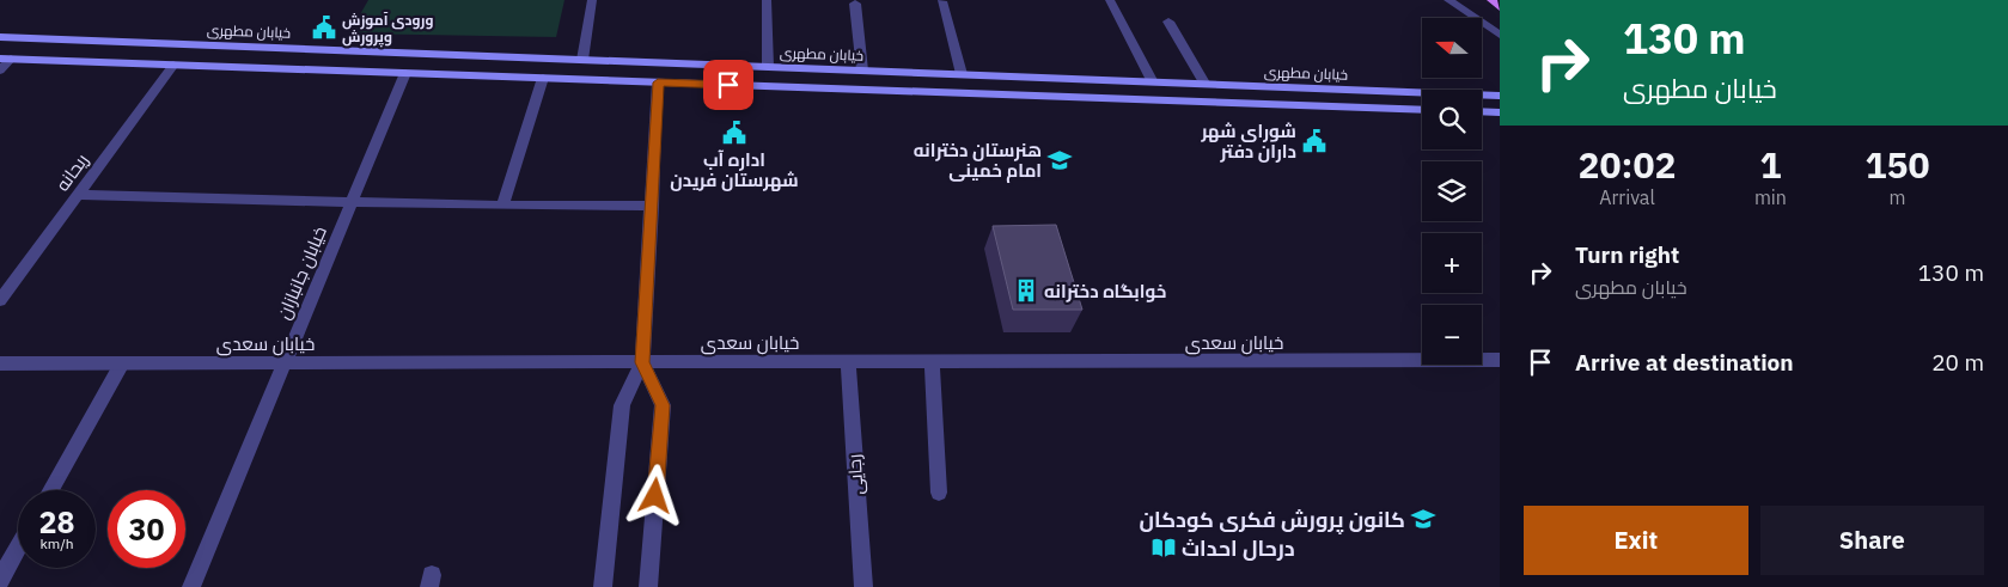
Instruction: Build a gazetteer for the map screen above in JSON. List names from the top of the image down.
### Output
{
  "streets": {
    "main road": ["خیابان مطهری"],
    "street": [
      "ریحانه",
      "خیابان جانبازان",
      "خیابان سعدی",
      "رجایی"
    ]
  },
  "crossings": [
    ["خیابان مطهری", "ریحانه"],
    ["خیابان مطهری", "خیابان جانبازان"],
    ["خیابان جانبازان", "خیابان سعدی"],
    ["خیابان سعدی", "رجایی"]
  ],
  "places": {
    "public building": ["ورودی آموزش وپرورش", "اداره آب شهرستان فریدن", "شورای شهر داران دفتر"],
    "school or university": ["هنرستان دخترانه امام خمینی", "کانون پرورش فکری کودکان"],
    "building": ["خوابگاه دخترانه"],
    "library": ["درحال احداث"]
  },
  "north": "left",
  "page": {
    "turn": ["130 m", "خیابان مطهری"],
    "map_buttons": ["+", "−"],
    "eta": [
      "20:02",
      "Arrival",
      "1",
      "min",
      "150",
      "m"
    ],
    "list": [
      {
        "name": "Turn right",
        "note": "خیابان مطهری",
        "value": "130 m"
      },
      {
        "name": "Arrive at destination",
        "value": "20 m"
      }
    ],
    "speed": "28 km/h",
    "limit": "30",
    "buttons": ["Exit", "Share"]
  }
}
